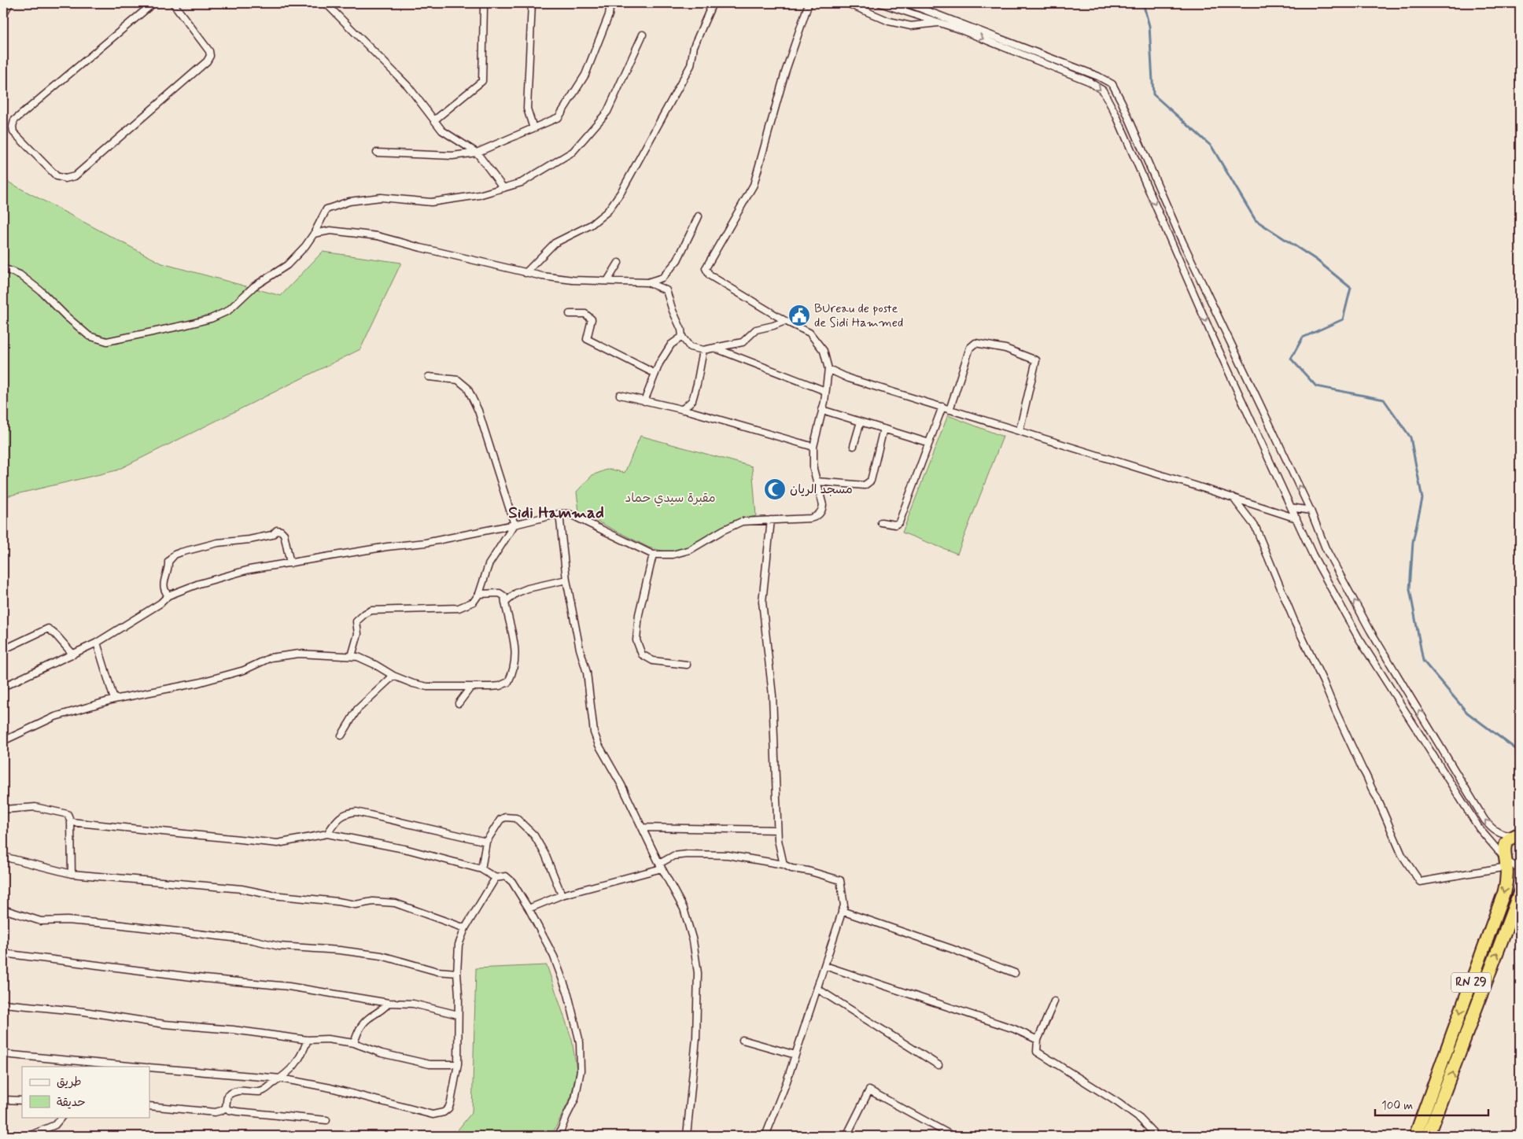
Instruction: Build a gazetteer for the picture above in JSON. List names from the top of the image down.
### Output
{
  "streets": {
    "highway": ["RN 29"]
  },
  "districts": ["Sidi Hammad"],
  "parks": ["مقبرة سيدي حماد"],
  "places": {
    "public building": ["BUreau de poste de Sidi Hammed"],
    "mosque": ["مسجد الريان"]
  },
  "legend": ["طريق", "حديقة"],
  "scale_bar": "100 m"
}
